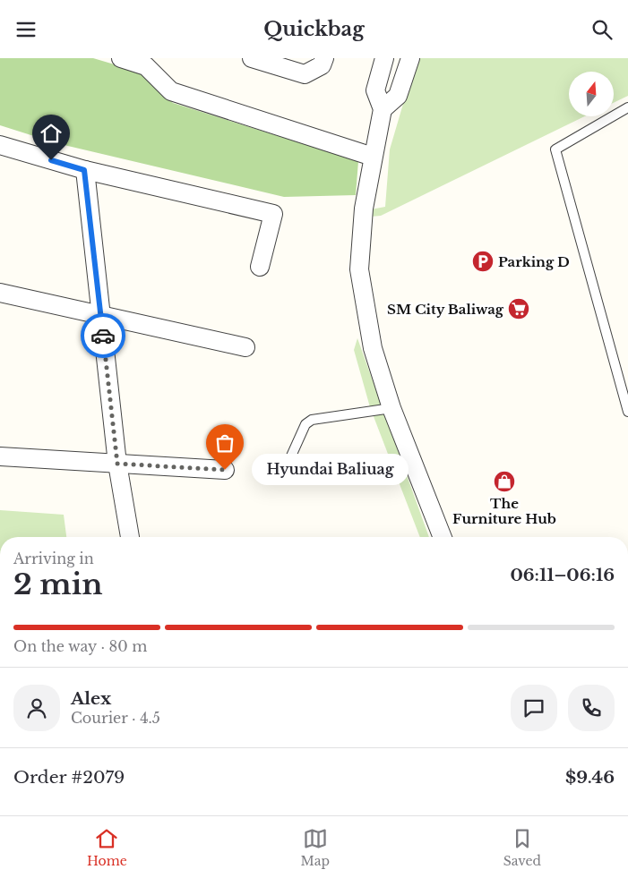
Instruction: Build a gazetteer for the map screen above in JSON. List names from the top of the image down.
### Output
{
  "places": {
    "parking": ["Parking D"],
    "supermarket": ["SM City Baliwag"],
    "other": ["Hyundai Baliuag"],
    "shop": ["The Furniture Hub"]
  },
  "north": "top",
  "page": {
    "header": "Quickbag",
    "bubble": "Hyundai Baliuag",
    "heading": ["2 min", "Arriving in", "06:11–06:16"],
    "panel": [
      "Alex",
      "Courier · 4.5",
      "Order #2079",
      "$9.46"
    ],
    "bar": "On the way · 80 m",
    "tabs": ["Home", "Map", "Saved"]
  }
}
